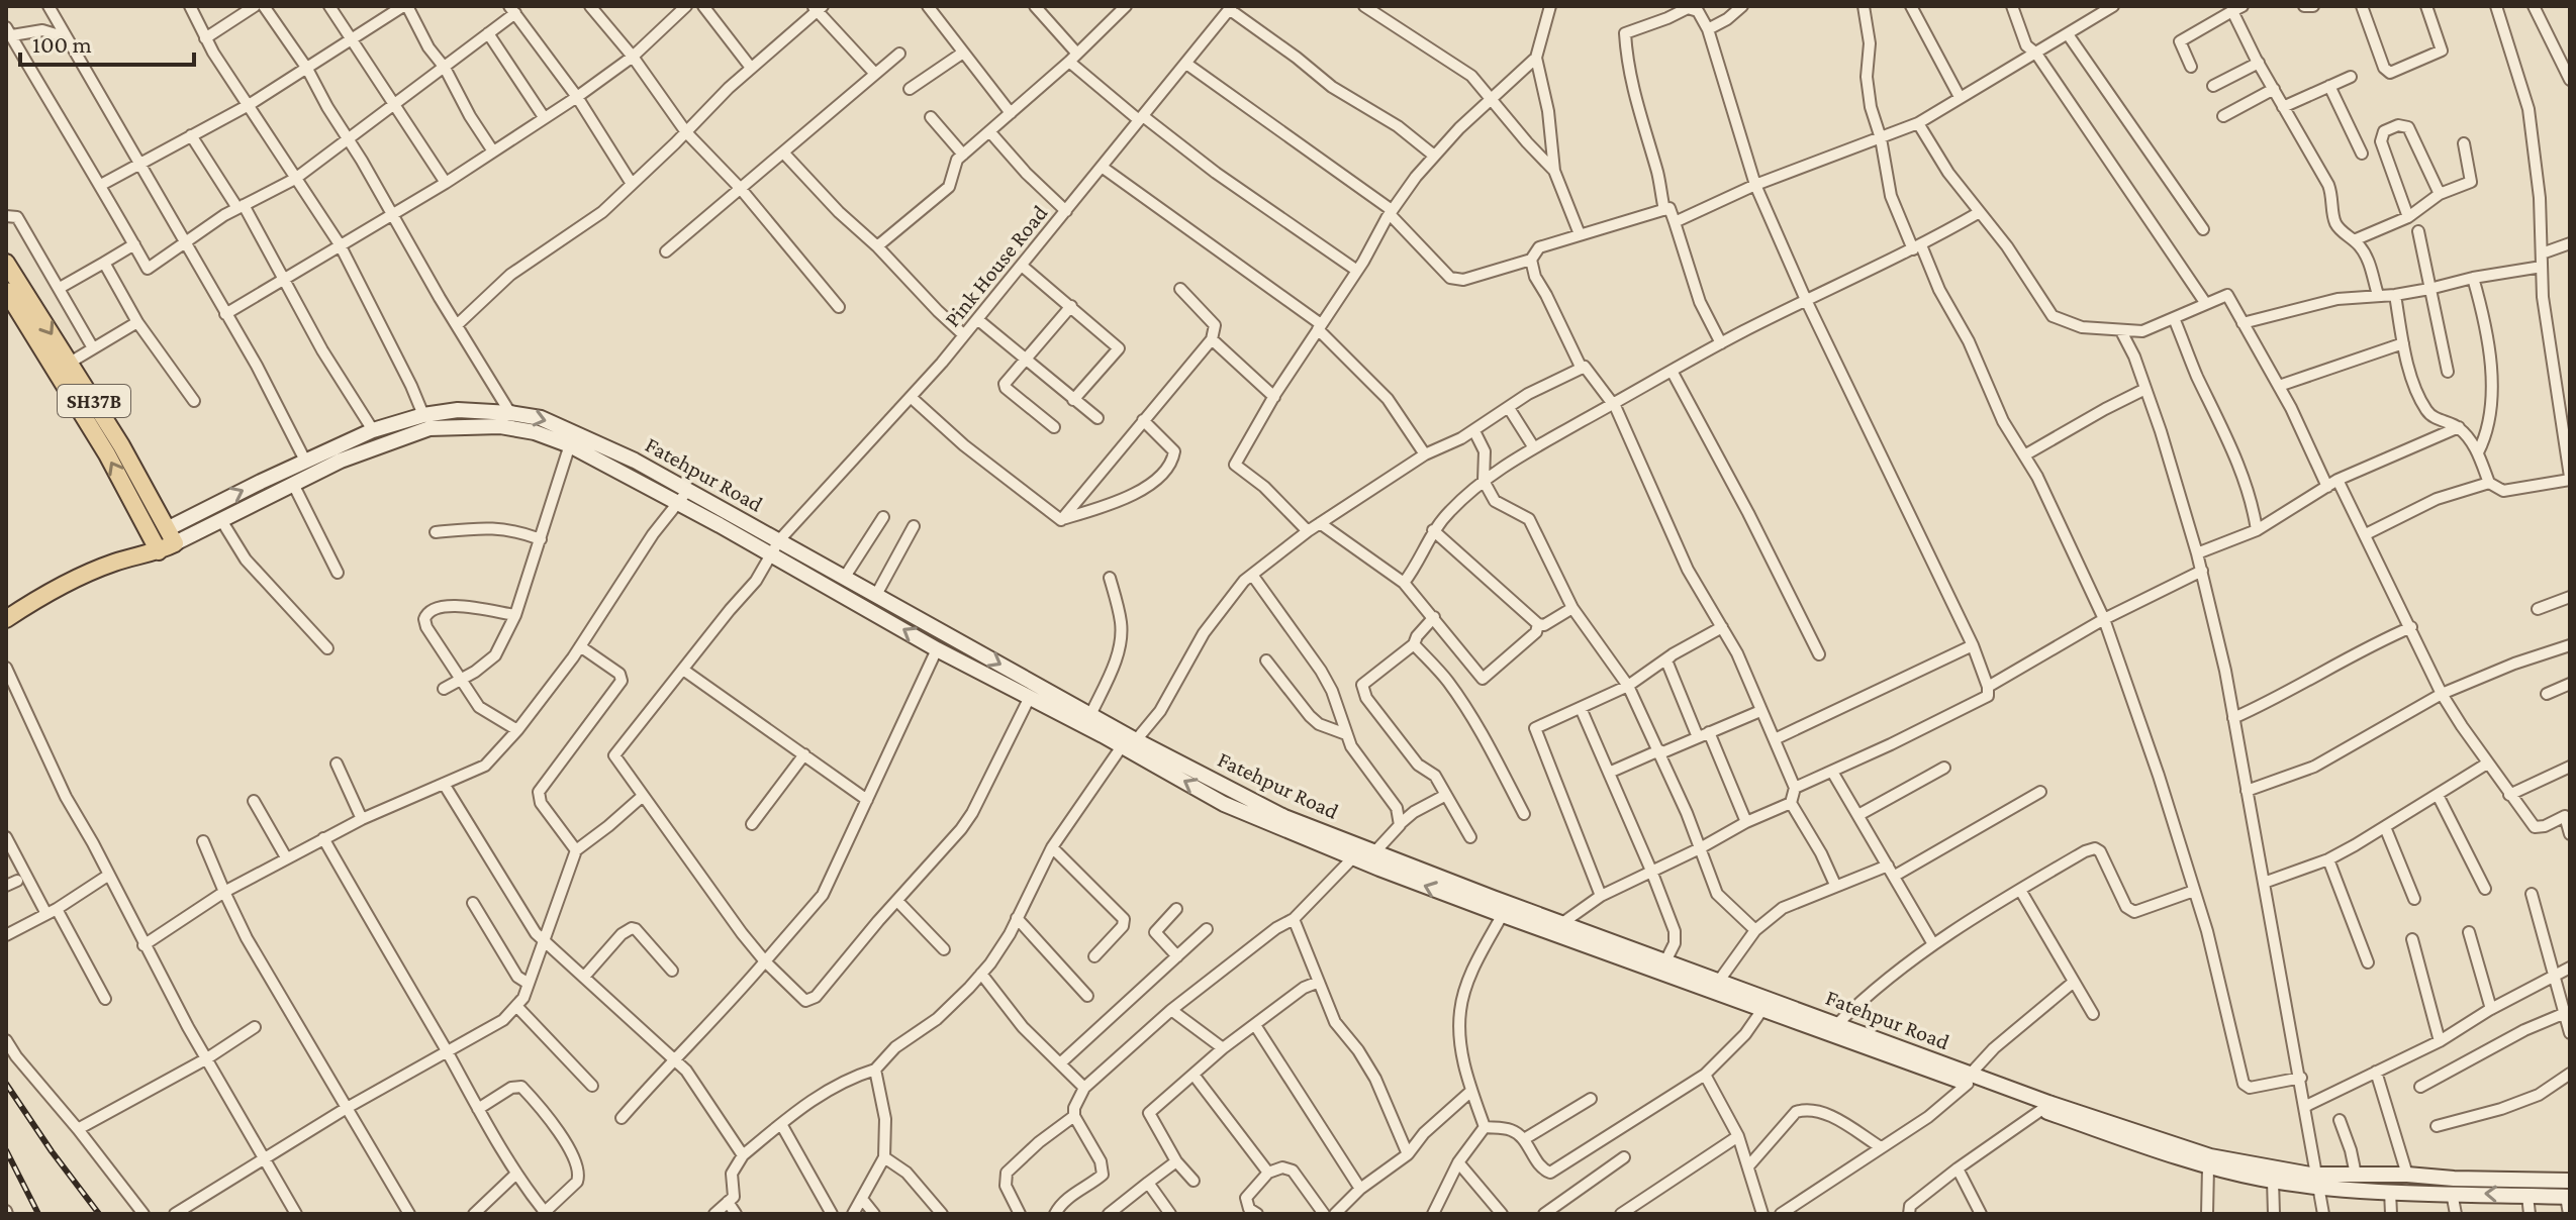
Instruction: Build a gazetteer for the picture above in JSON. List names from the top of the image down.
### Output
{
  "streets": {
    "main road": ["SH37B"],
    "street": ["Pink House Road", "Fatehpur Road"]
  },
  "crossings": [
    ["Pink House Road", "Fatehpur Road"],
    ["SH37B", "Fatehpur Road"]
  ],
  "scale_bar": "100 m"
}
